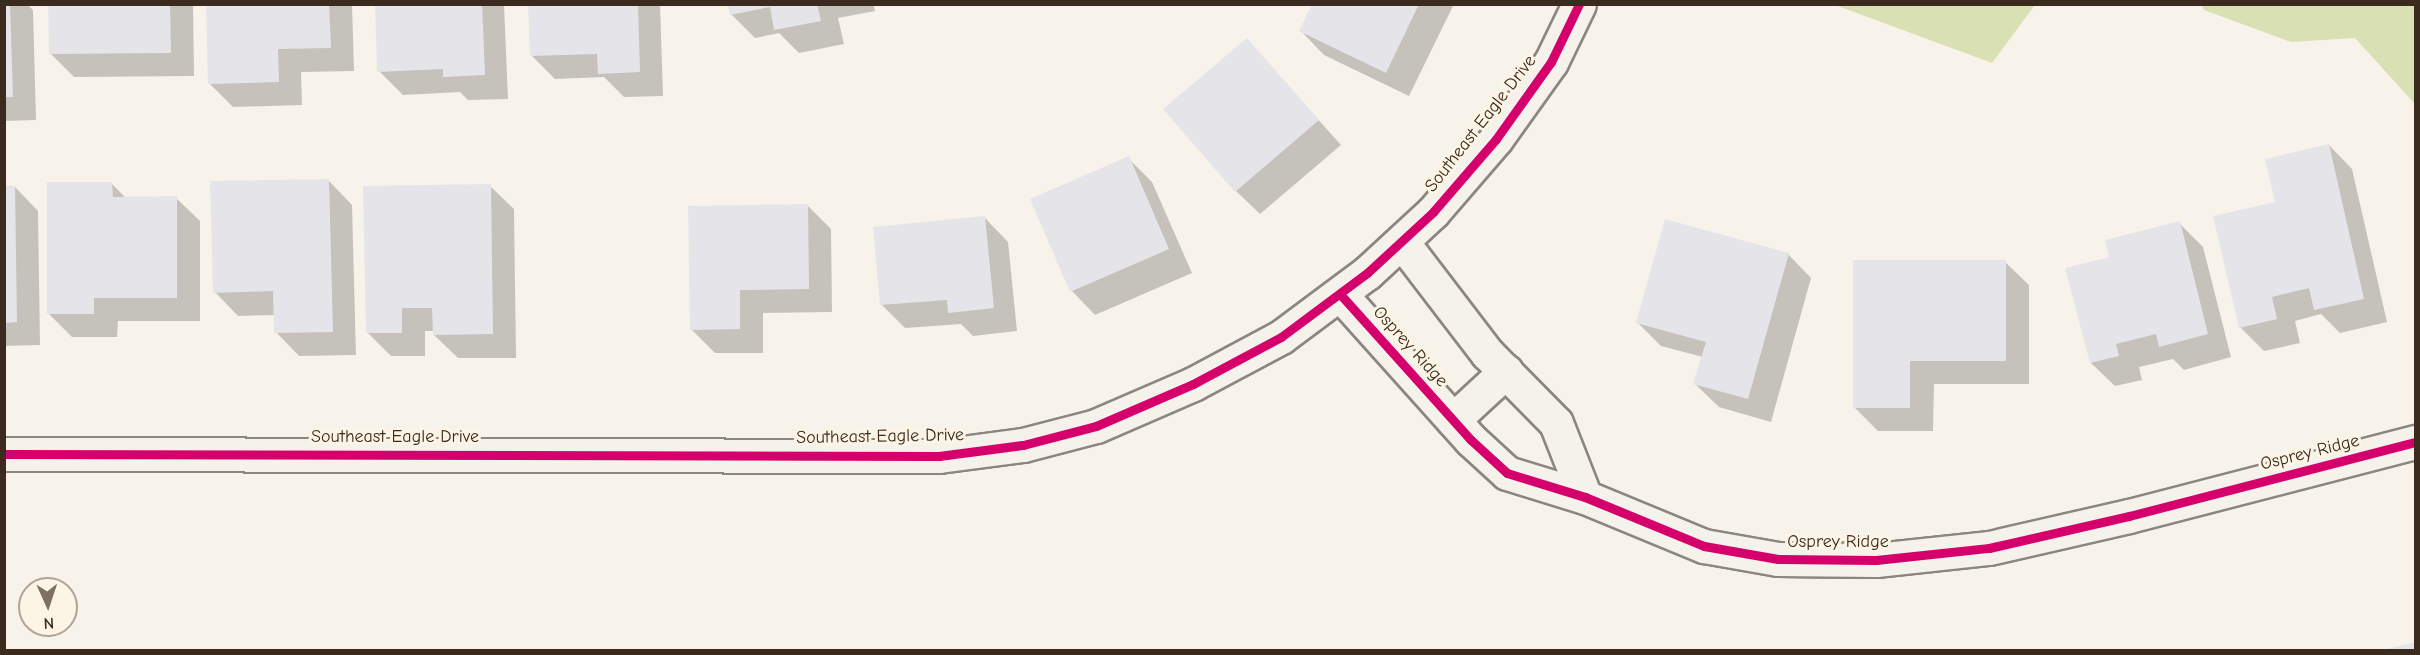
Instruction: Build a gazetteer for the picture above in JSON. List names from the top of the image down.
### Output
{
  "streets": {
    "street": ["Southeast Eagle Drive", "Osprey Ridge"]
  },
  "crossings": [
    ["Southeast Eagle Drive", "Osprey Ridge"]
  ],
  "north": "bottom"
}
